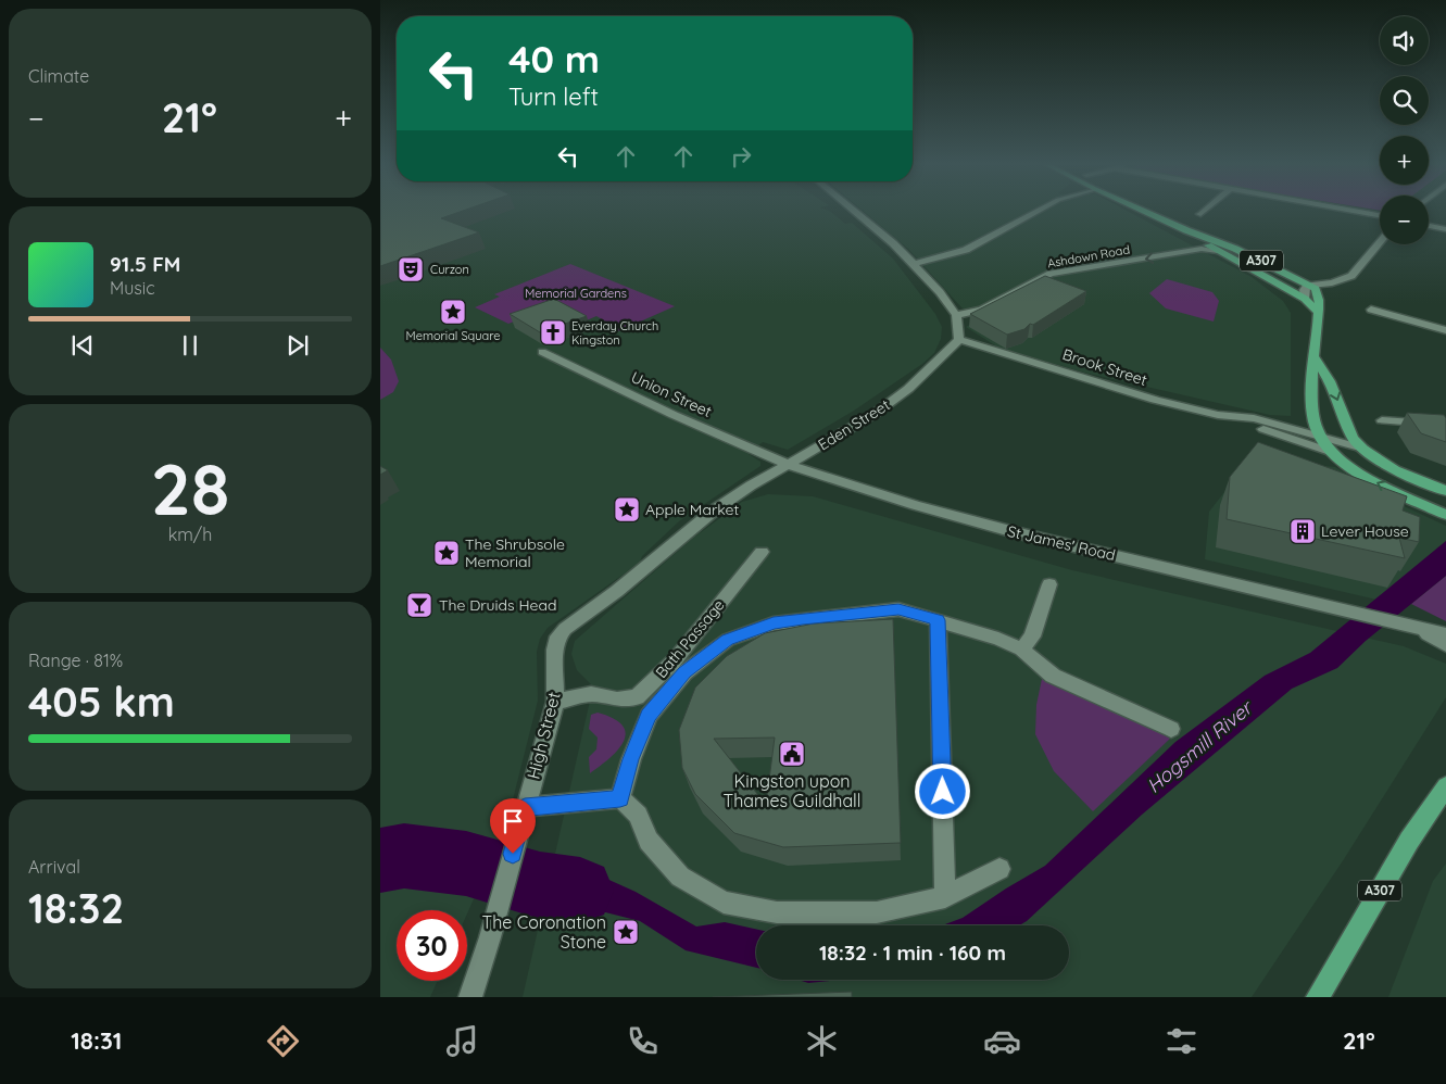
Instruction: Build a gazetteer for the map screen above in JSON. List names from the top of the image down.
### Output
{
  "streets": {
    "main road": ["A307"],
    "street": [
      "Ashdown Road",
      "Brook Street",
      "Union Street",
      "Eden Street",
      "St James' Road",
      "Bath Passage",
      "High Street"
    ]
  },
  "crossings": [
    ["Ashdown Road", "A307"],
    ["Brook Street", "Eden Street"],
    ["Union Street", "Eden Street"],
    ["Union Street", "St James' Road"],
    ["Eden Street", "St James' Road"],
    ["Eden Street", "High Street"],
    ["Bath Passage", "High Street"]
  ],
  "water": ["Hogsmill River"],
  "parks": ["Memorial Gardens"],
  "places": {
    "theatre": ["Curzon"],
    "place": [
      "Memorial Square",
      "Apple Market",
      "The Shrubsole Memorial",
      "The Coronation Stone"
    ],
    "church": ["Everday Church Kingston"],
    "building": ["Lever House"],
    "bar": ["The Druids Head"],
    "public building": ["Kingston upon Thames Guildhall"]
  },
  "page": {
    "tile": [
      "Climate",
      ["28", "km/h"],
      ["Range · 81%", "405 km"],
      ["Arrival", "18:32"]
    ],
    "map_buttons": ["+", "−"],
    "turn": ["40 m", "Turn left"],
    "heat": ["−", "21°", "+"],
    "song": ["91.5 FM", "Music"],
    "limit": "30",
    "trip": "18:32 · 1 min · 160 m",
    "tabs": ["18:31", "21°"]
  }
}
